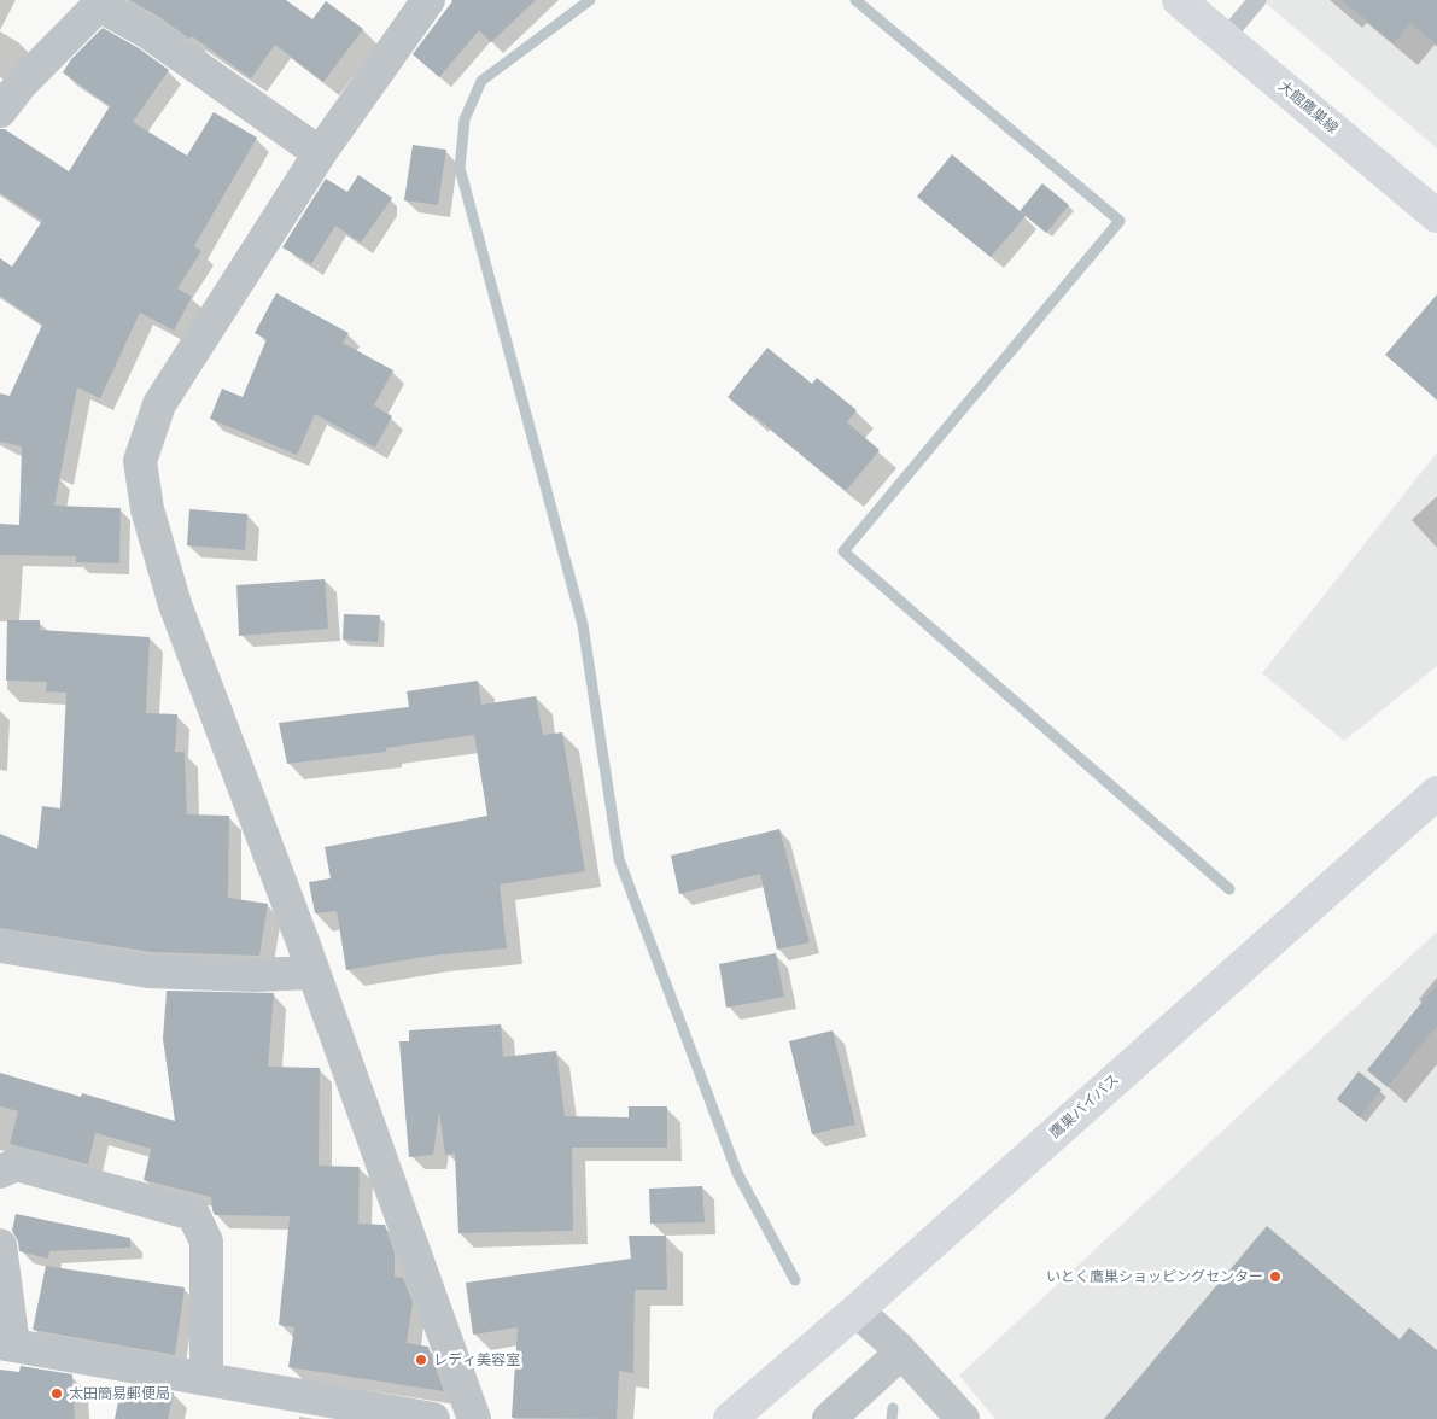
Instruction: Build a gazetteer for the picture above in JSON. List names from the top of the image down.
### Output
{
  "streets": {
    "main road": ["大館鷹巣線", "鷹巣バイパス"]
  },
  "places": ["いとく鷹巣ショッピングセンター", "レディ美容室", "太田簡易郵便局"]
}
